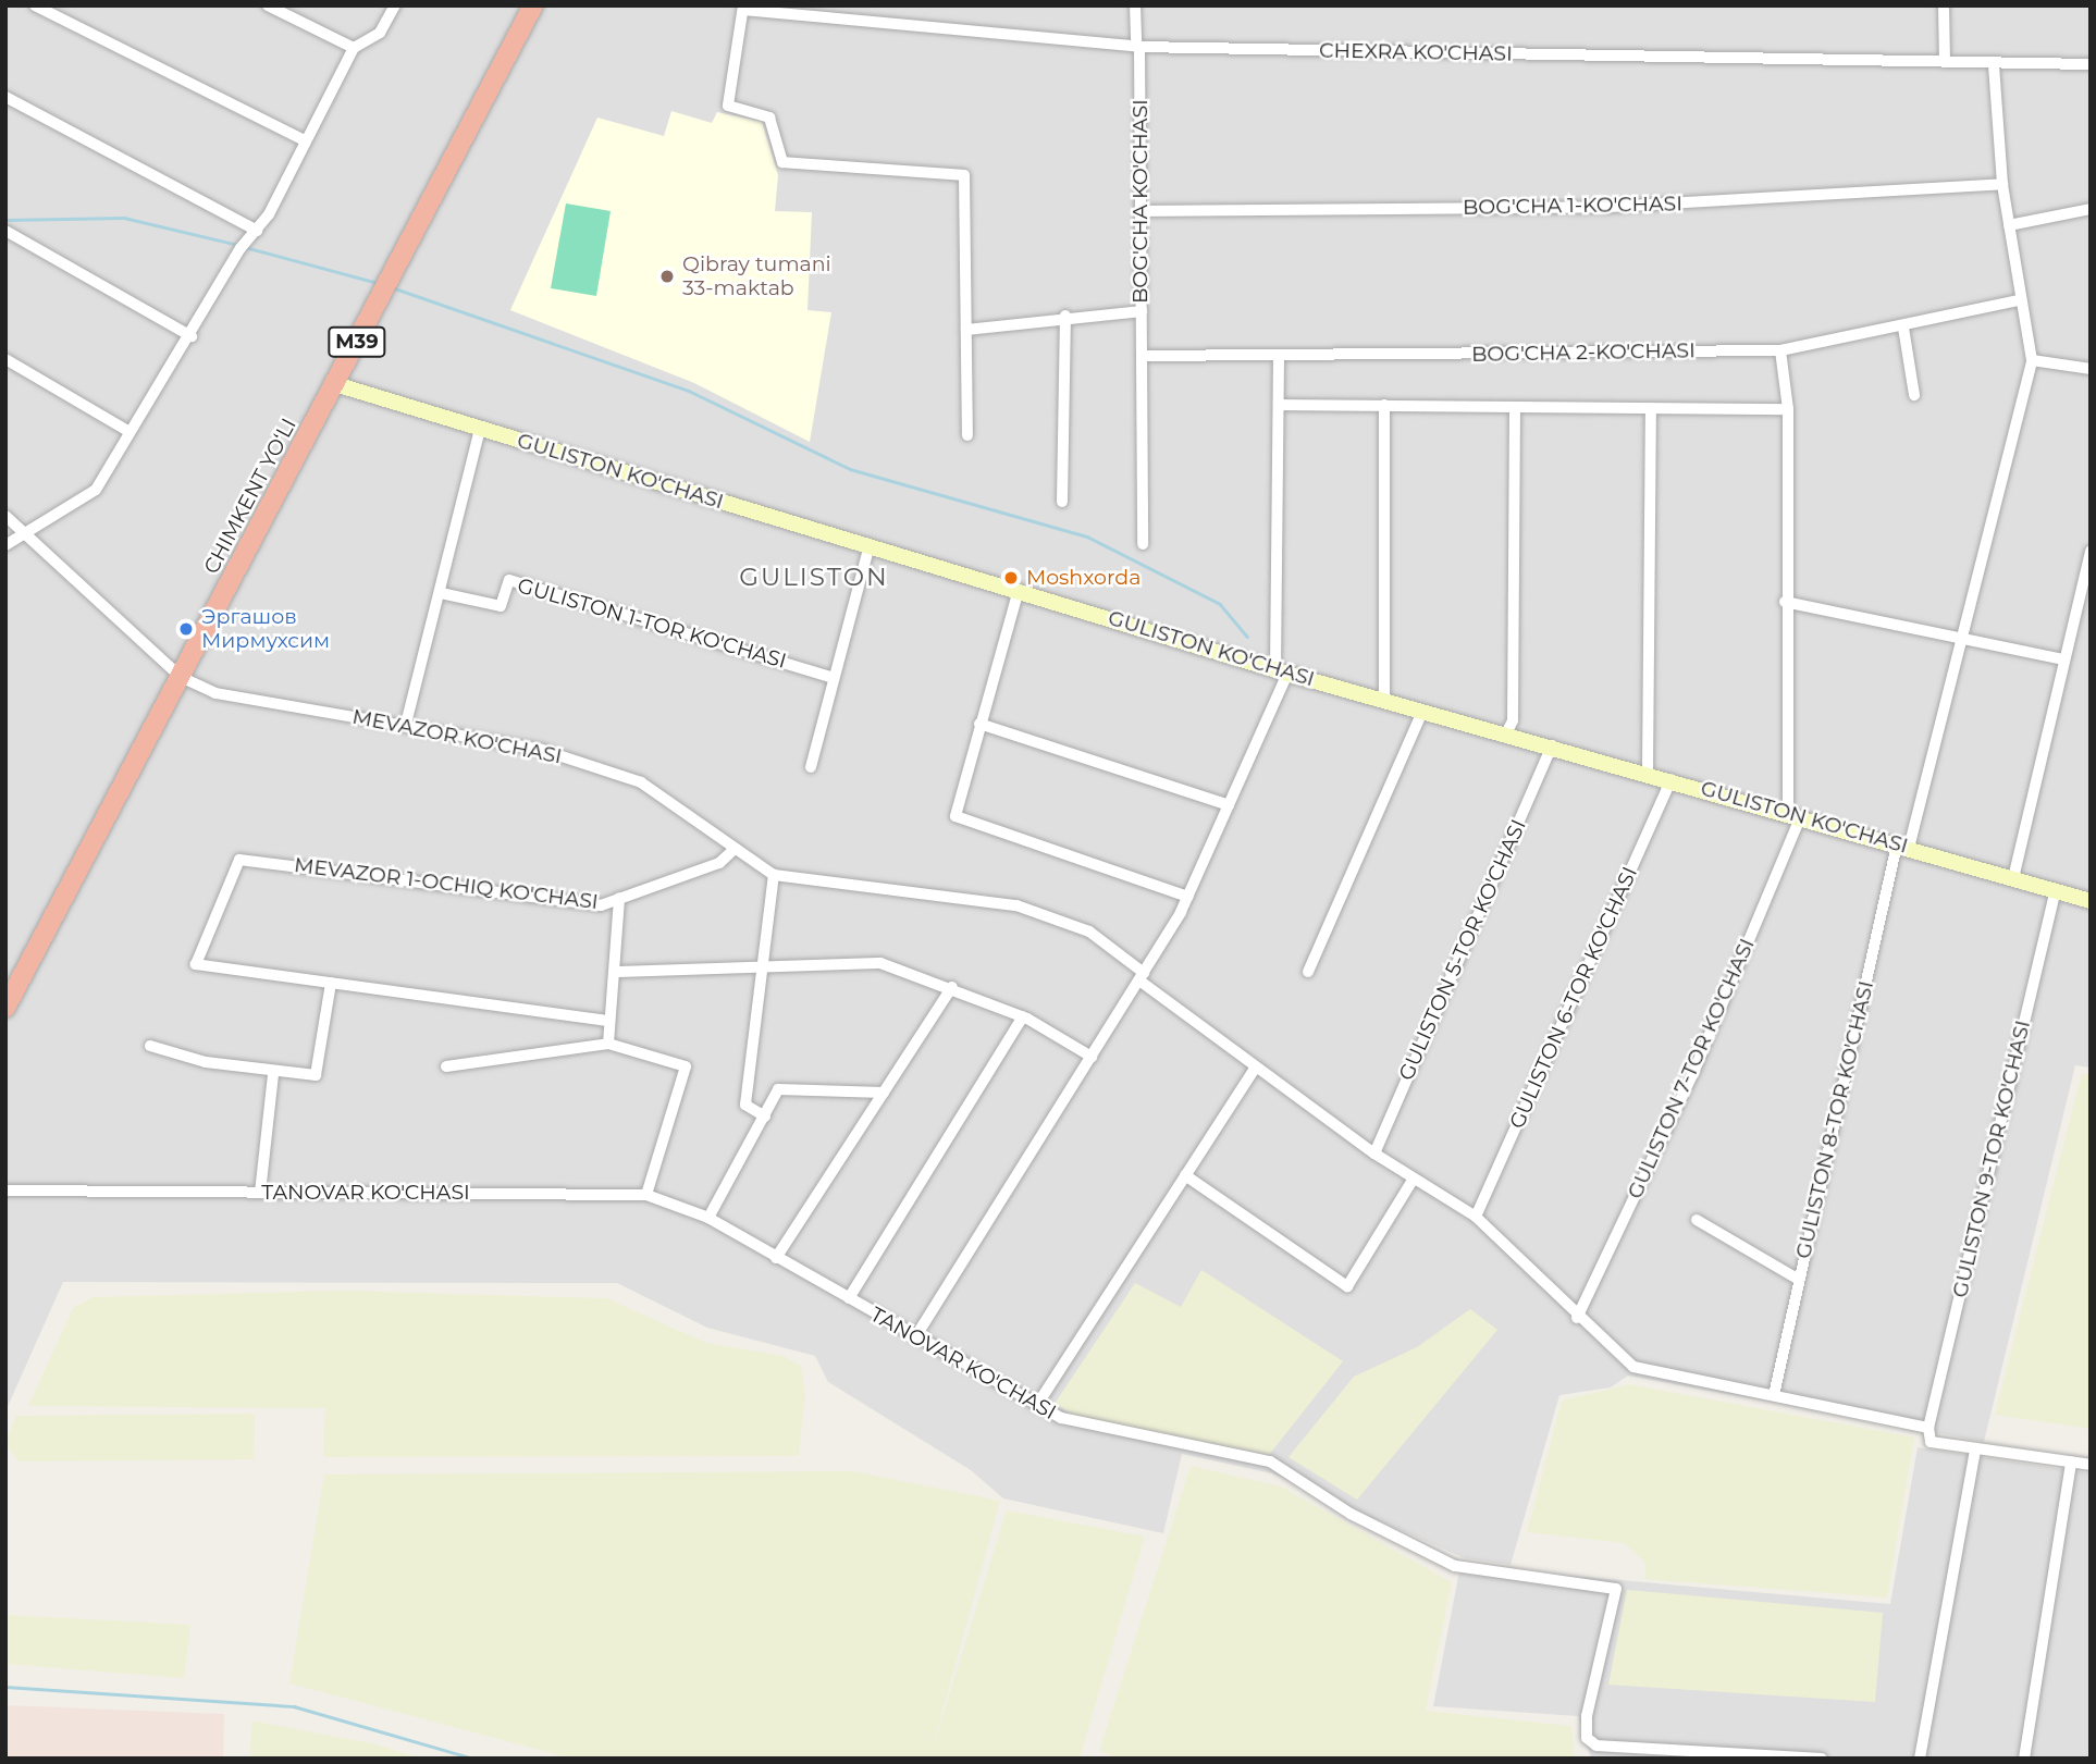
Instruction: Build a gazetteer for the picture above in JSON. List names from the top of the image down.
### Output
{
  "streets": {
    "highway": ["M39", "CHIMKENT YO‘LI"],
    "main road": ["GULISTON KO'CHASI"],
    "street": [
      "CHEXRA KO'CHASI",
      "BOG'CHA KO'CHASI",
      "BOG'CHA 1-KO'CHASI",
      "BOG'CHA 2-KO'CHASI",
      "GULISTON 1-TOR KO'CHASI",
      "MEVAZOR KO'CHASI",
      "MEVAZOR 1-OCHIQ KO'CHASI",
      "GULISTON 5-TOR KO'CHASI",
      "GULISTON 6-TOR KO'CHASI",
      "GULISTON 7-TOR KO'CHASI",
      "GULISTON 8-TOR KO'CHASI",
      "GULISTON 9-TOR KO'CHASI",
      "TANOVAR KO'CHASI"
    ]
  },
  "crossings": [
    ["CHEXRA KO'CHASI", "BOG'CHA KO'CHASI"],
    ["BOG'CHA KO'CHASI", "BOG'CHA 1-KO'CHASI"],
    ["BOG'CHA KO'CHASI", "BOG'CHA 2-KO'CHASI"],
    ["GULISTON KO'CHASI", "CHIMKENT YO‘LI"],
    ["GULISTON KO'CHASI", "GULISTON 5-TOR KO'CHASI"],
    ["GULISTON KO'CHASI", "GULISTON 6-TOR KO'CHASI"],
    ["GULISTON KO'CHASI", "GULISTON 7-TOR KO'CHASI"],
    ["GULISTON KO'CHASI", "GULISTON 8-TOR KO'CHASI"],
    ["GULISTON KO'CHASI", "GULISTON 9-TOR KO'CHASI"],
    ["CHIMKENT YO‘LI", "MEVAZOR KO'CHASI"],
    ["MEVAZOR KO'CHASI", "MEVAZOR 1-OCHIQ KO'CHASI"],
    ["MEVAZOR KO'CHASI", "GULISTON 5-TOR KO'CHASI"],
    ["MEVAZOR KO'CHASI", "GULISTON 6-TOR KO'CHASI"],
    ["MEVAZOR KO'CHASI", "GULISTON 7-TOR KO'CHASI"],
    ["MEVAZOR KO'CHASI", "GULISTON 8-TOR KO'CHASI"],
    ["MEVAZOR KO'CHASI", "GULISTON 9-TOR KO'CHASI"]
  ],
  "districts": ["GULISTON"],
  "places": ["Qibray tumani 33-maktab", "Moshxorda", "Эргашов Мирмухсим"]
}
